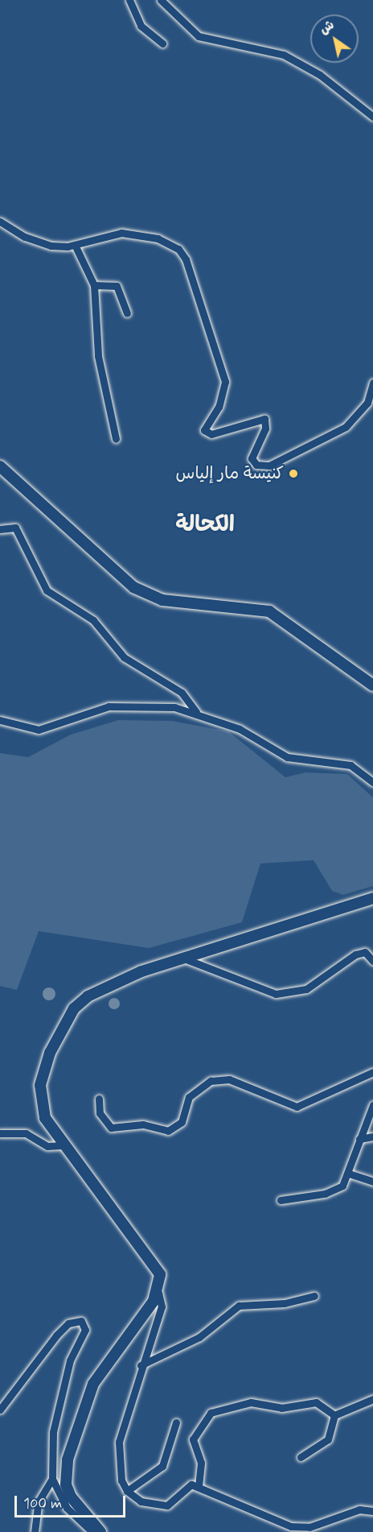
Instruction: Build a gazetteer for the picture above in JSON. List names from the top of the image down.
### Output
{
  "districts": ["الكحالة"],
  "places": ["كنيسة مار إلياس"],
  "scale_bar": "100 m",
  "north": "top left"
}
